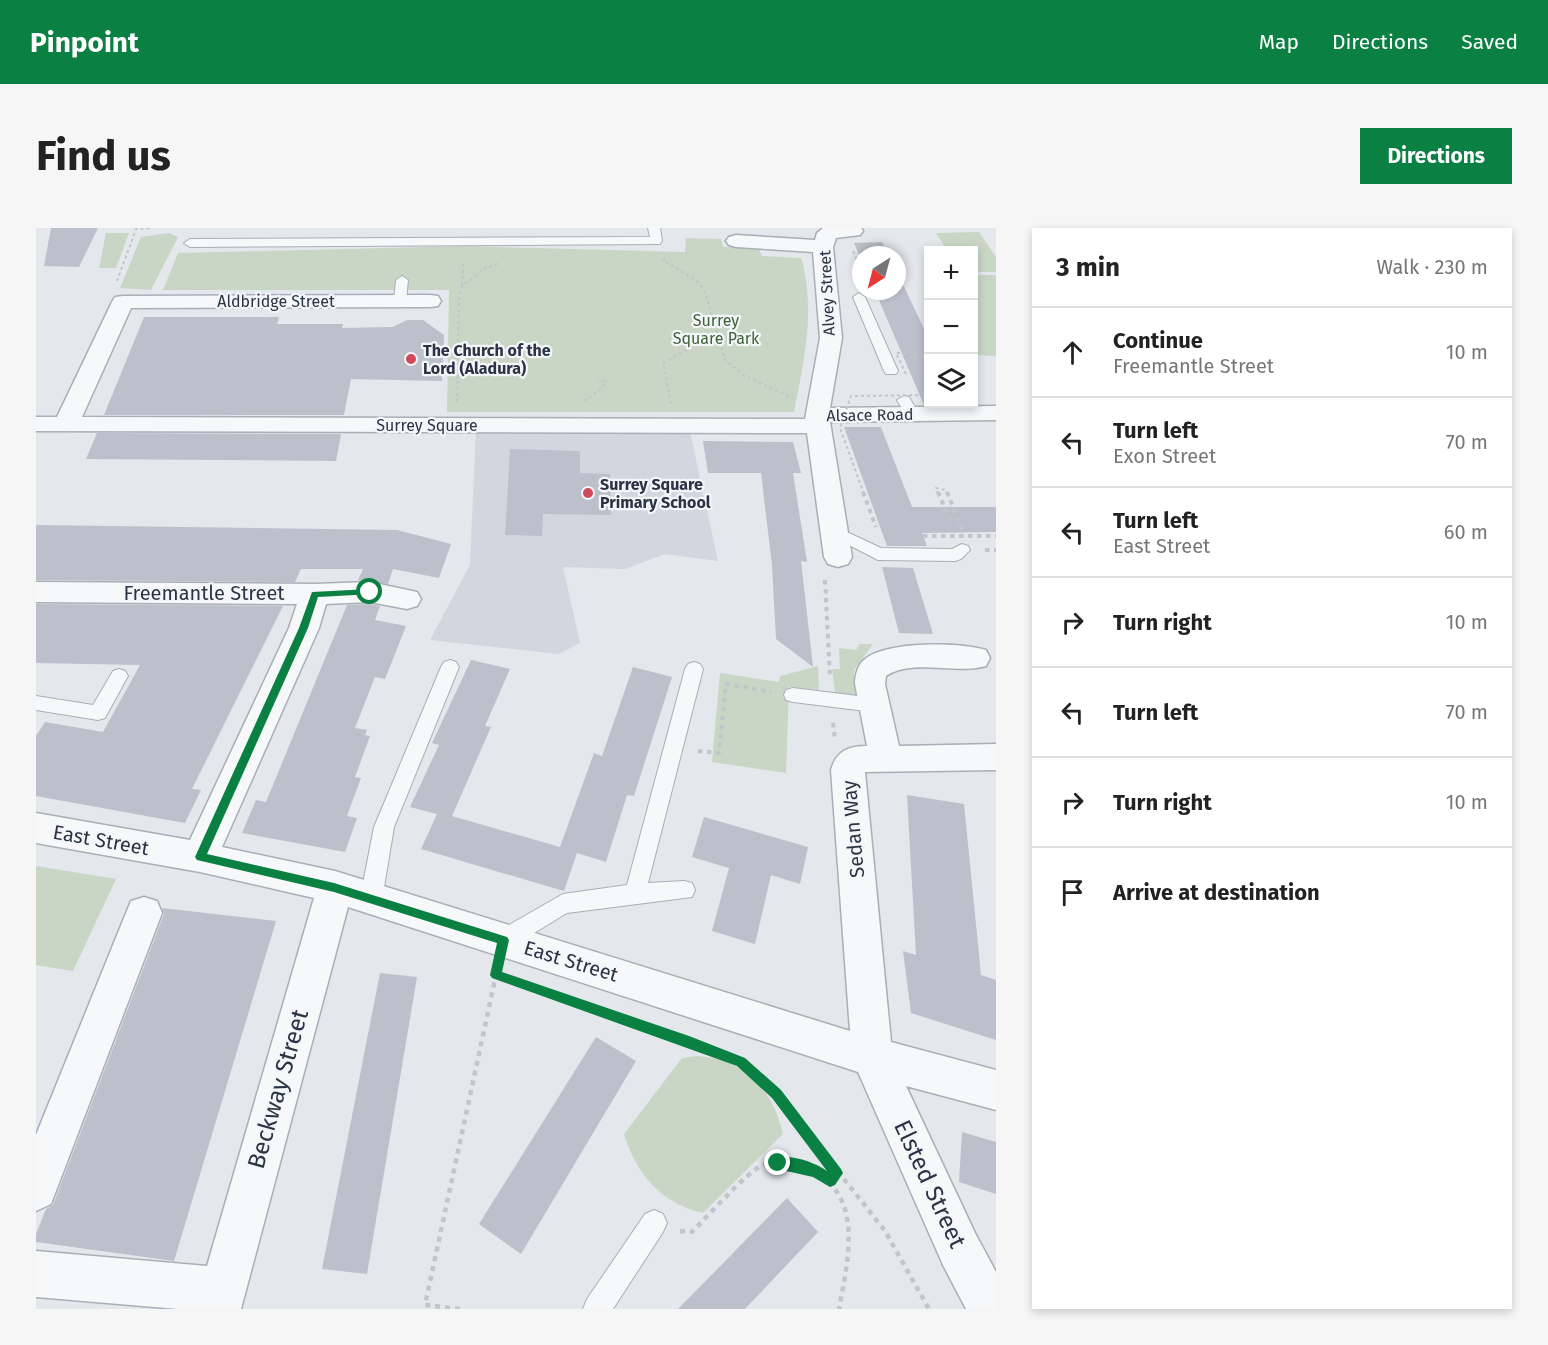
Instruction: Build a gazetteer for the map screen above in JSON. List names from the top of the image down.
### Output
{
  "streets": {
    "street": [
      "Alvey Street",
      "Aldbridge Street",
      "Alsace Road",
      "Surrey Square",
      "Freemantle Street",
      "Sedan Way",
      "East Street",
      "Beckway Street",
      "Elsted Street"
    ]
  },
  "crossings": [
    ["Alvey Street", "Alsace Road"],
    ["Alvey Street", "Surrey Square"],
    ["Alsace Road", "Surrey Square"],
    ["Sedan Way", "East Street"],
    ["Sedan Way", "Elsted Street"],
    ["East Street", "Beckway Street"],
    ["East Street", "Elsted Street"]
  ],
  "parks": ["Surrey Square Park"],
  "places": ["The Church of the Lord (Aladura)", "Surrey Square Primary School"],
  "north": "bottom left",
  "page": {
    "header": "Pinpoint",
    "nav": ["Map", "Directions", "Saved"],
    "buttons": "Directions",
    "title": "Find us",
    "heading": ["3 min", "Walk · 230 m"],
    "map_buttons": ["+", "−"],
    "list": [
      ["Continue", "Freemantle Street", "10 m"],
      ["Turn left", "Exon Street", "70 m"],
      ["Turn left", "East Street", "60 m"],
      ["Turn right", "10 m"],
      ["Turn left", "70 m"],
      ["Turn right", "10 m"],
      "Arrive at destination"
    ]
  }
}
